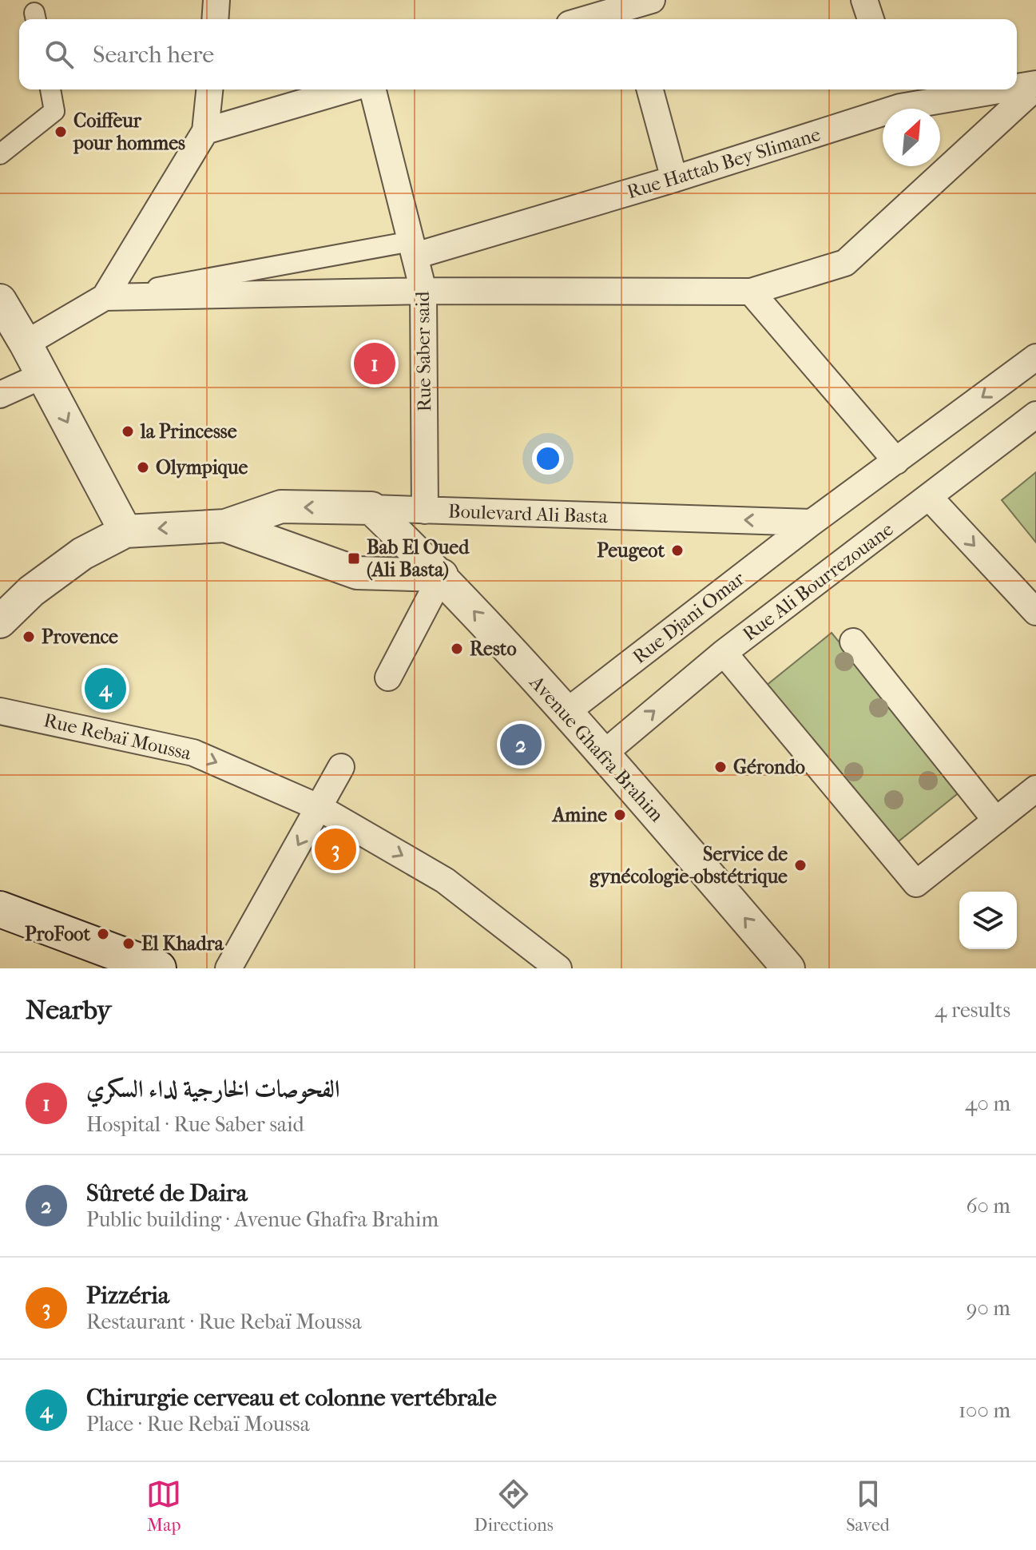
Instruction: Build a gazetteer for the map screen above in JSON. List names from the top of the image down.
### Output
{
  "streets": {
    "street": [
      "Rue Hattab Bey Slimane",
      "Rue Saber said",
      "Boulevard Ali Basta",
      "Rue Ali Bourrezouane",
      "Rue Djani Omar",
      "Rue Rebaï Moussa",
      "Avenue Ghafra Brahim"
    ]
  },
  "crossings": [
    ["Rue Hattab Bey Slimane", "Rue Saber said"],
    ["Rue Saber said", "Boulevard Ali Basta"],
    ["Boulevard Ali Basta", "Rue Djani Omar"],
    ["Boulevard Ali Basta", "Avenue Ghafra Brahim"],
    ["Rue Ali Bourrezouane", "Avenue Ghafra Brahim"],
    ["Rue Djani Omar", "Avenue Ghafra Brahim"]
  ],
  "one_way": ["Rue Rebaï Moussa"],
  "places": {
    "other": [
      "Coiffeur pour hommes",
      "la Princesse",
      "Olympique",
      "Peugeot",
      "Provence",
      "Resto",
      "Gérondo",
      "Amine",
      "Service de gynécologie-obstétrique",
      "ProFoot",
      "El Khadra"
    ],
    "transit": ["Bab El Oued (Ali Basta)"]
  },
  "north": "top right",
  "page": {
    "search": "Search here",
    "pins": [
      "1",
      "4",
      "2",
      "3"
    ],
    "heading": ["Nearby", "4 results"],
    "list": [
      {
        "mark": "1",
        "name": "الفحوصات الخارجية لداء السكري",
        "note": "Hospital · Rue Saber said",
        "value": "40 m"
      },
      {
        "mark": "2",
        "name": "Sûreté de Daira",
        "note": "Public building · Avenue Ghafra Brahim",
        "value": "60 m"
      },
      {
        "mark": "3",
        "name": "Pizzéria",
        "note": "Restaurant · Rue Rebaï Moussa",
        "value": "90 m"
      },
      {
        "mark": "4",
        "name": "Chirurgie cerveau et colonne vertébrale",
        "note": "Place · Rue Rebaï Moussa",
        "value": "100 m"
      }
    ],
    "nav": ["Map", "Directions", "Saved"]
  }
}
